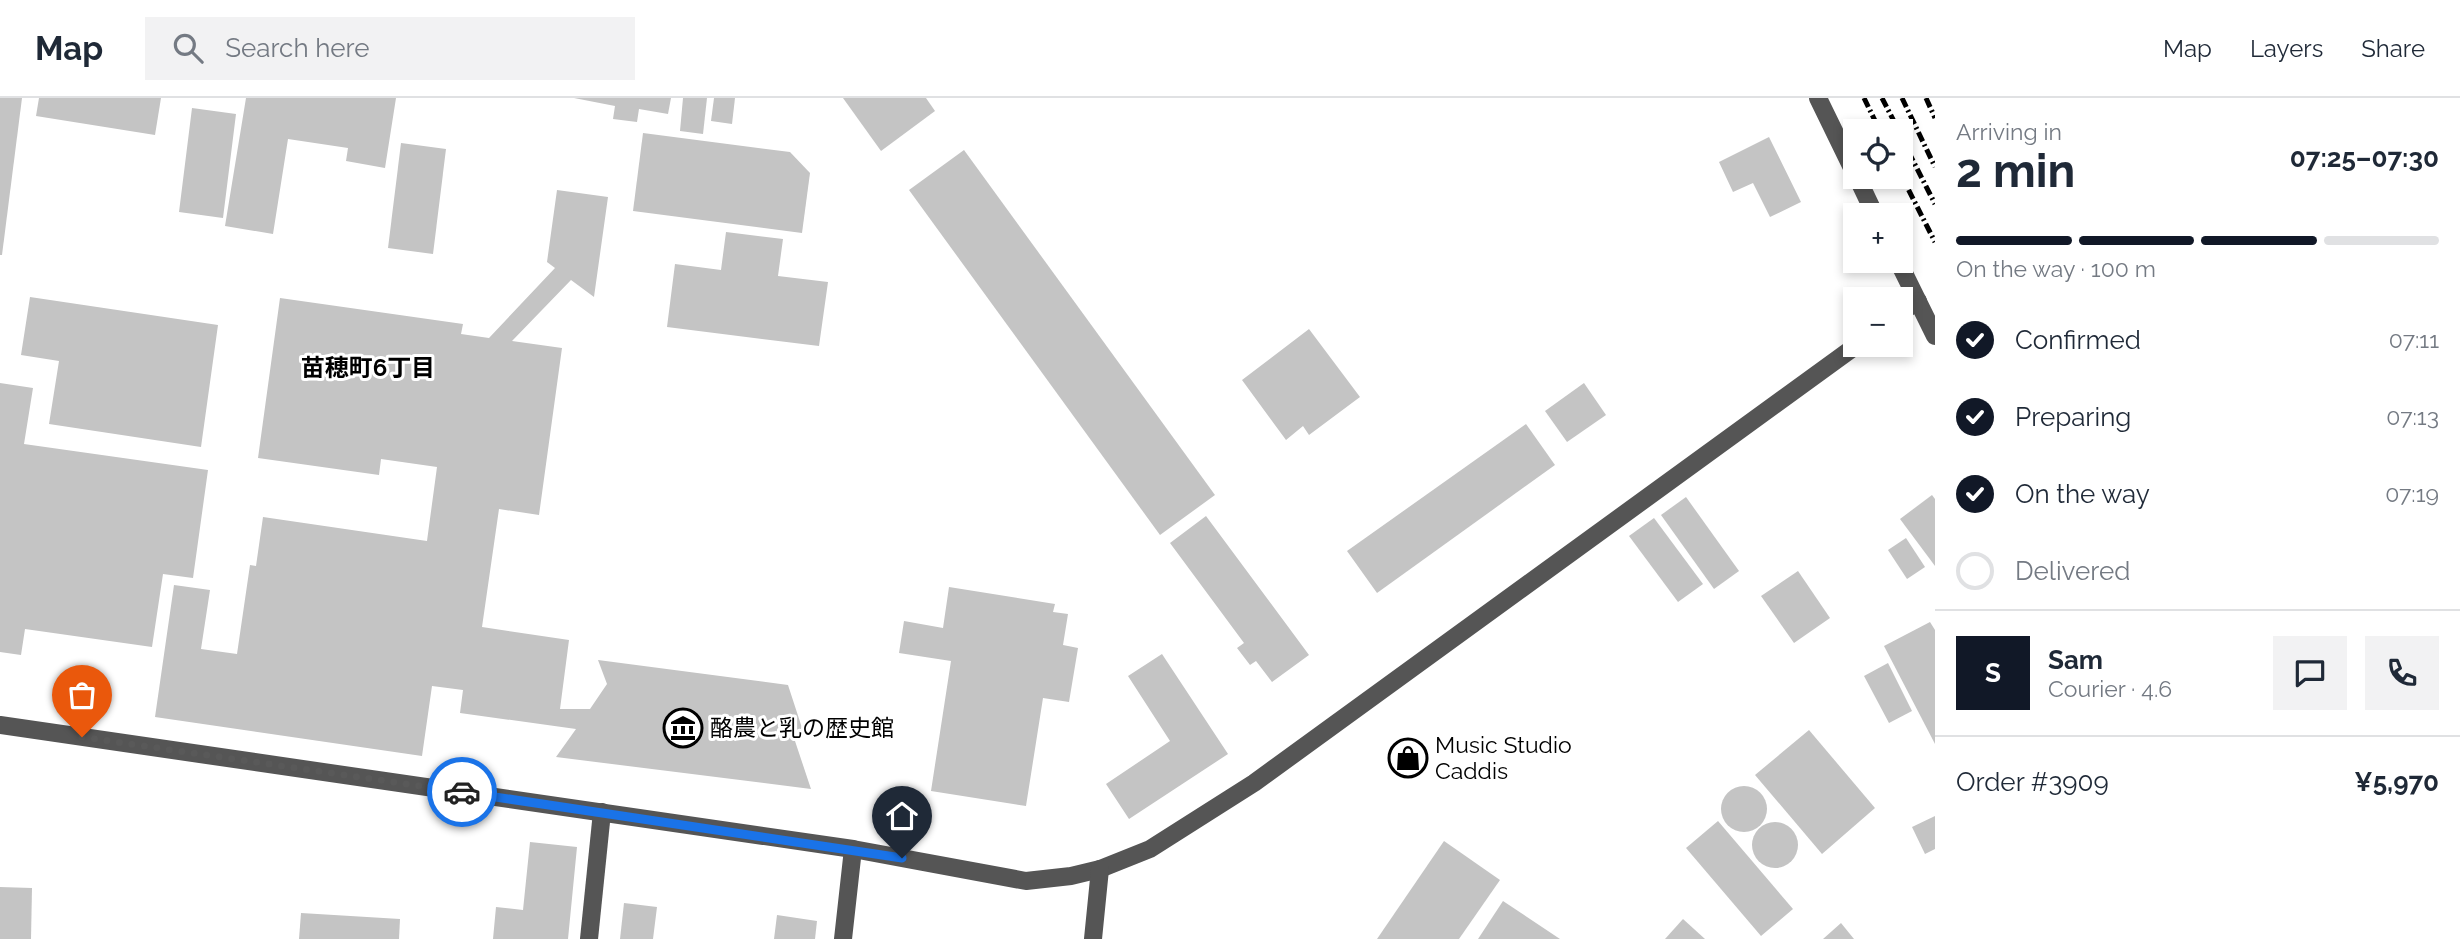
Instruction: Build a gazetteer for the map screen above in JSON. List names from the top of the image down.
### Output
{
  "districts": ["苗穂町6丁目"],
  "places": {
    "museum": ["酪農と乳の歴史館"],
    "shop": ["Music Studio Caddis"]
  },
  "page": {
    "header": "Map",
    "search": "Search here",
    "nav": ["Map", "Layers", "Share"],
    "heading": ["2 min", "Arriving in", "07:25–07:30"],
    "panel": [
      "Sam",
      "Courier · 4.6",
      "Order #3909",
      "¥5,970"
    ],
    "map_buttons": ["+", "−"],
    "bar": "On the way · 100 m",
    "list": [
      ["Confirmed", "07:11"],
      ["Preparing", "07:13"],
      ["On the way", "07:19"],
      "Delivered"
    ],
    "round": "S"
  }
}
